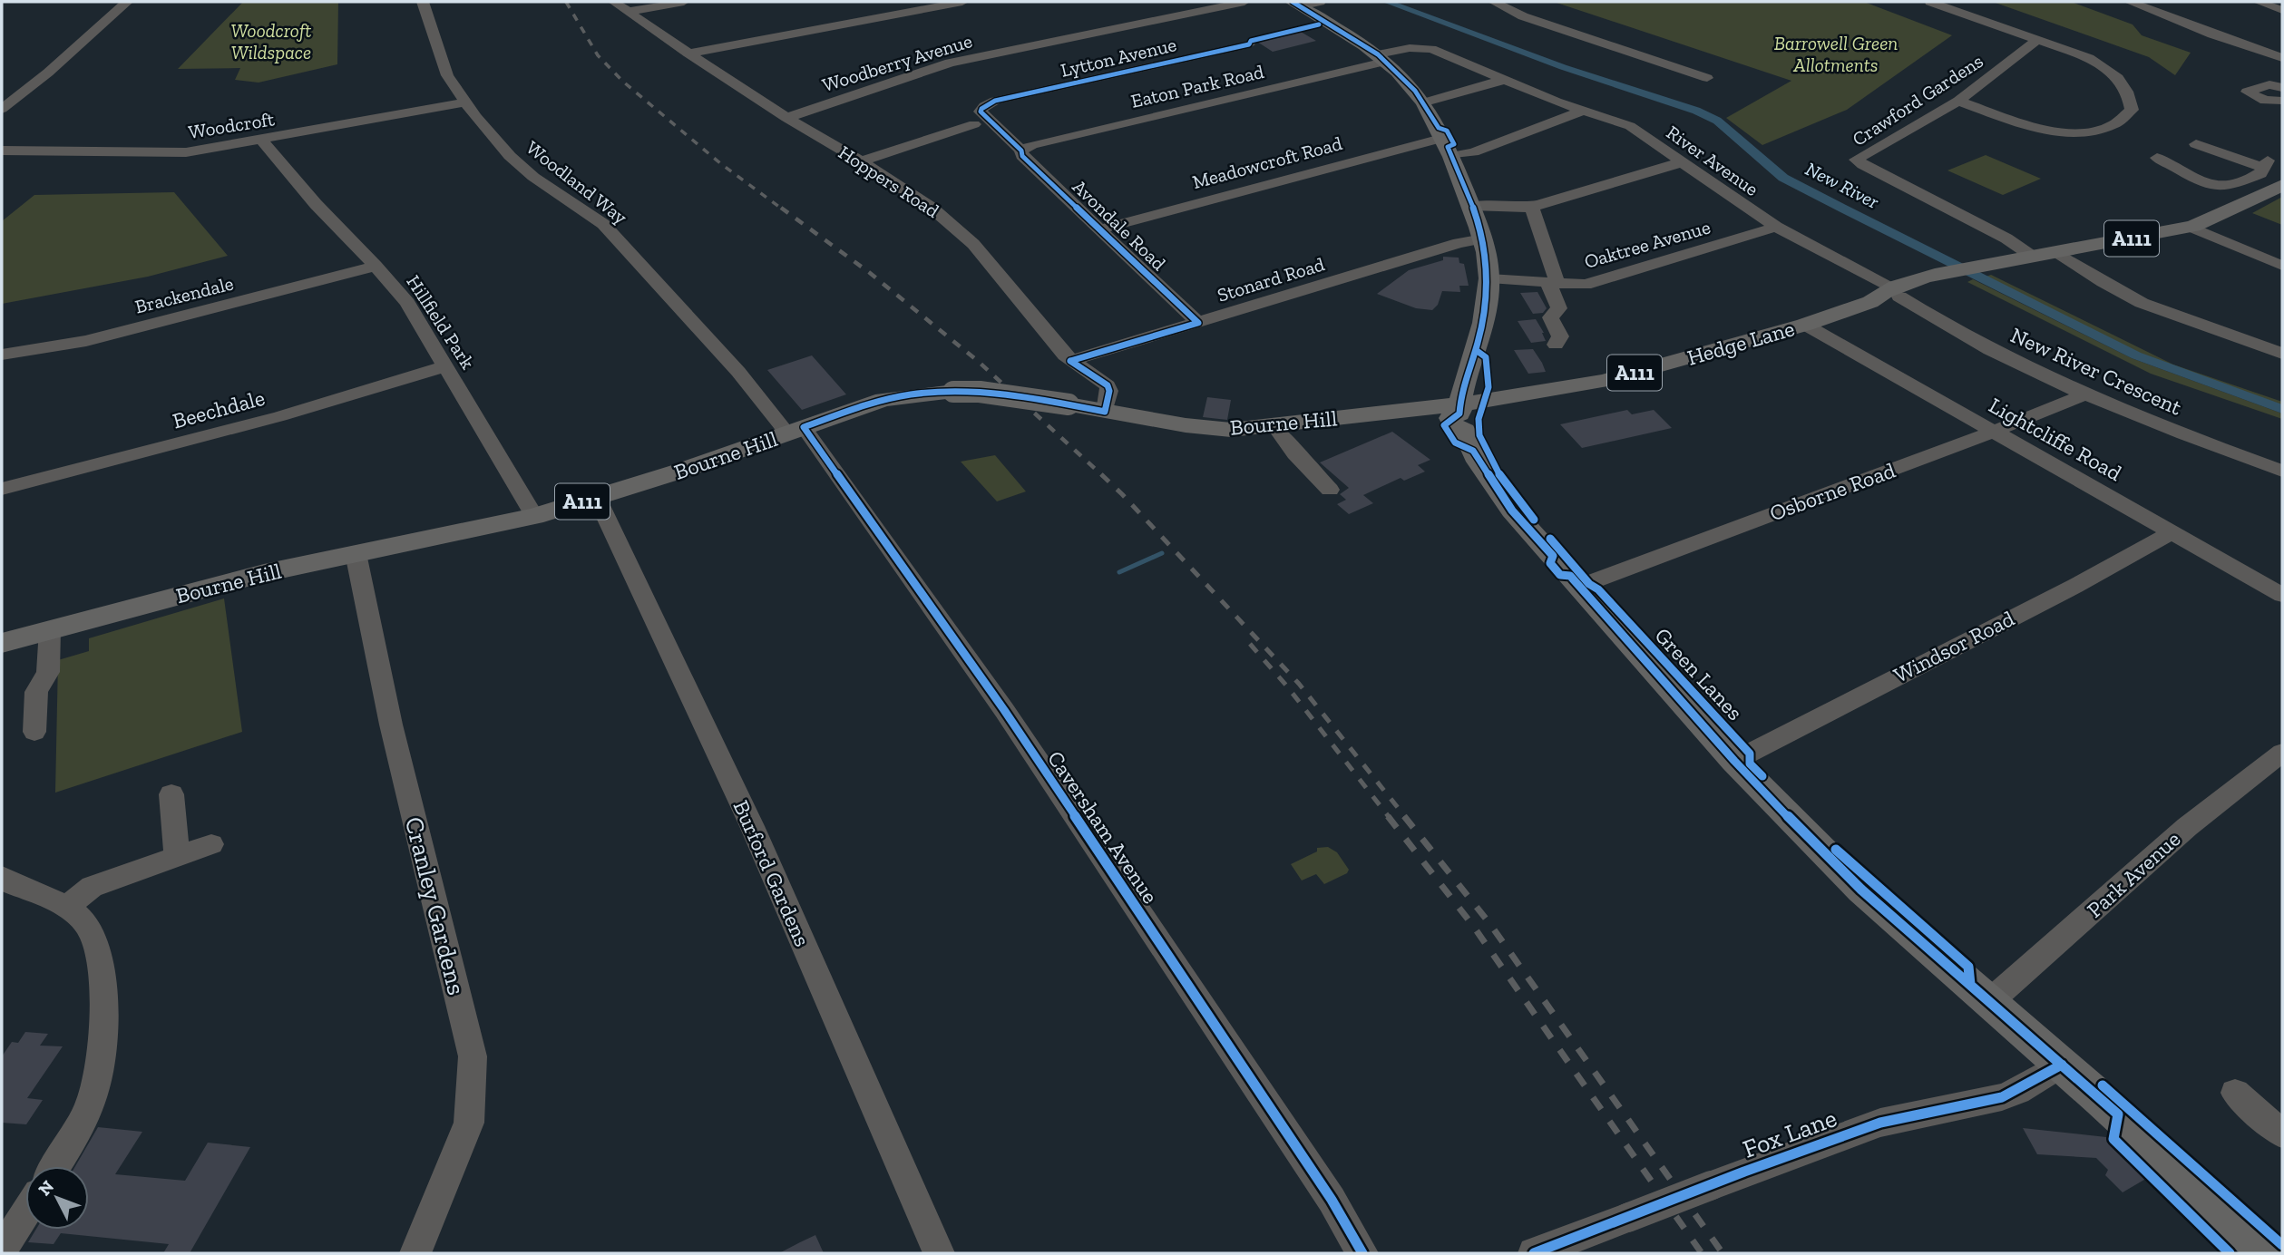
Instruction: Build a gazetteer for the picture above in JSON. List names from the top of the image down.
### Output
{
  "streets": {
    "main road": [
      "A111",
      "Hedge Lane",
      "Bourne Hill",
      "Green Lanes"
    ],
    "street": [
      "Lytton Avenue",
      "Woodberry Avenue",
      "Eaton Park Road",
      "Crawford Gardens",
      "Woodcroft",
      "River Avenue",
      "Meadowcroft Road",
      "Hoppers Road",
      "Woodland Way",
      "Avondale Road",
      "Oaktree Avenue",
      "Stonard Road",
      "Brackendale",
      "Hillfield Park",
      "New River Crescent",
      "Beechdale",
      "Lightcliffe Road",
      "Osborne Road",
      "Windsor Road",
      "Caversham Avenue",
      "Burford Gardens",
      "Park Avenue",
      "Cranley Gardens",
      "Fox Lane"
    ]
  },
  "crossings": [
    ["Lytton Avenue", "Eaton Park Road"],
    ["Lytton Avenue", "Avondale Road"],
    ["Woodberry Avenue", "Hoppers Road"],
    ["Eaton Park Road", "River Avenue"],
    ["Eaton Park Road", "Avondale Road"],
    ["Crawford Gardens", "Hedge Lane"],
    ["Woodcroft", "Woodland Way"],
    ["Woodcroft", "Hillfield Park"],
    ["River Avenue", "Meadowcroft Road"],
    ["River Avenue", "Oaktree Avenue"],
    ["River Avenue", "Hedge Lane"],
    ["River Avenue", "New River Crescent"],
    ["Meadowcroft Road", "Avondale Road"],
    ["Hoppers Road", "Stonard Road"],
    ["Hoppers Road", "Bourne Hill"],
    ["Woodland Way", "Bourne Hill"],
    ["Woodland Way", "Caversham Avenue"],
    ["Avondale Road", "Stonard Road"],
    ["Brackendale", "Hillfield Park"],
    ["Hillfield Park", "Beechdale"],
    ["Hillfield Park", "Bourne Hill"],
    ["Hedge Lane", "New River Crescent"],
    ["Hedge Lane", "Bourne Hill"],
    ["Hedge Lane", "Lightcliffe Road"],
    ["Hedge Lane", "Green Lanes"],
    ["New River Crescent", "Osborne Road"],
    ["Bourne Hill", "Green Lanes"],
    ["Bourne Hill", "Caversham Avenue"],
    ["Bourne Hill", "Burford Gardens"],
    ["Bourne Hill", "Cranley Gardens"],
    ["Lightcliffe Road", "Osborne Road"],
    ["Lightcliffe Road", "Windsor Road"],
    ["Osborne Road", "Green Lanes"],
    ["Windsor Road", "Green Lanes"],
    ["Green Lanes", "Park Avenue"],
    ["Green Lanes", "Fox Lane"]
  ],
  "water": ["New River"],
  "parks": ["Woodcroft Wildspace", "Barrowell Green Allotments"],
  "north": "top left"
}
